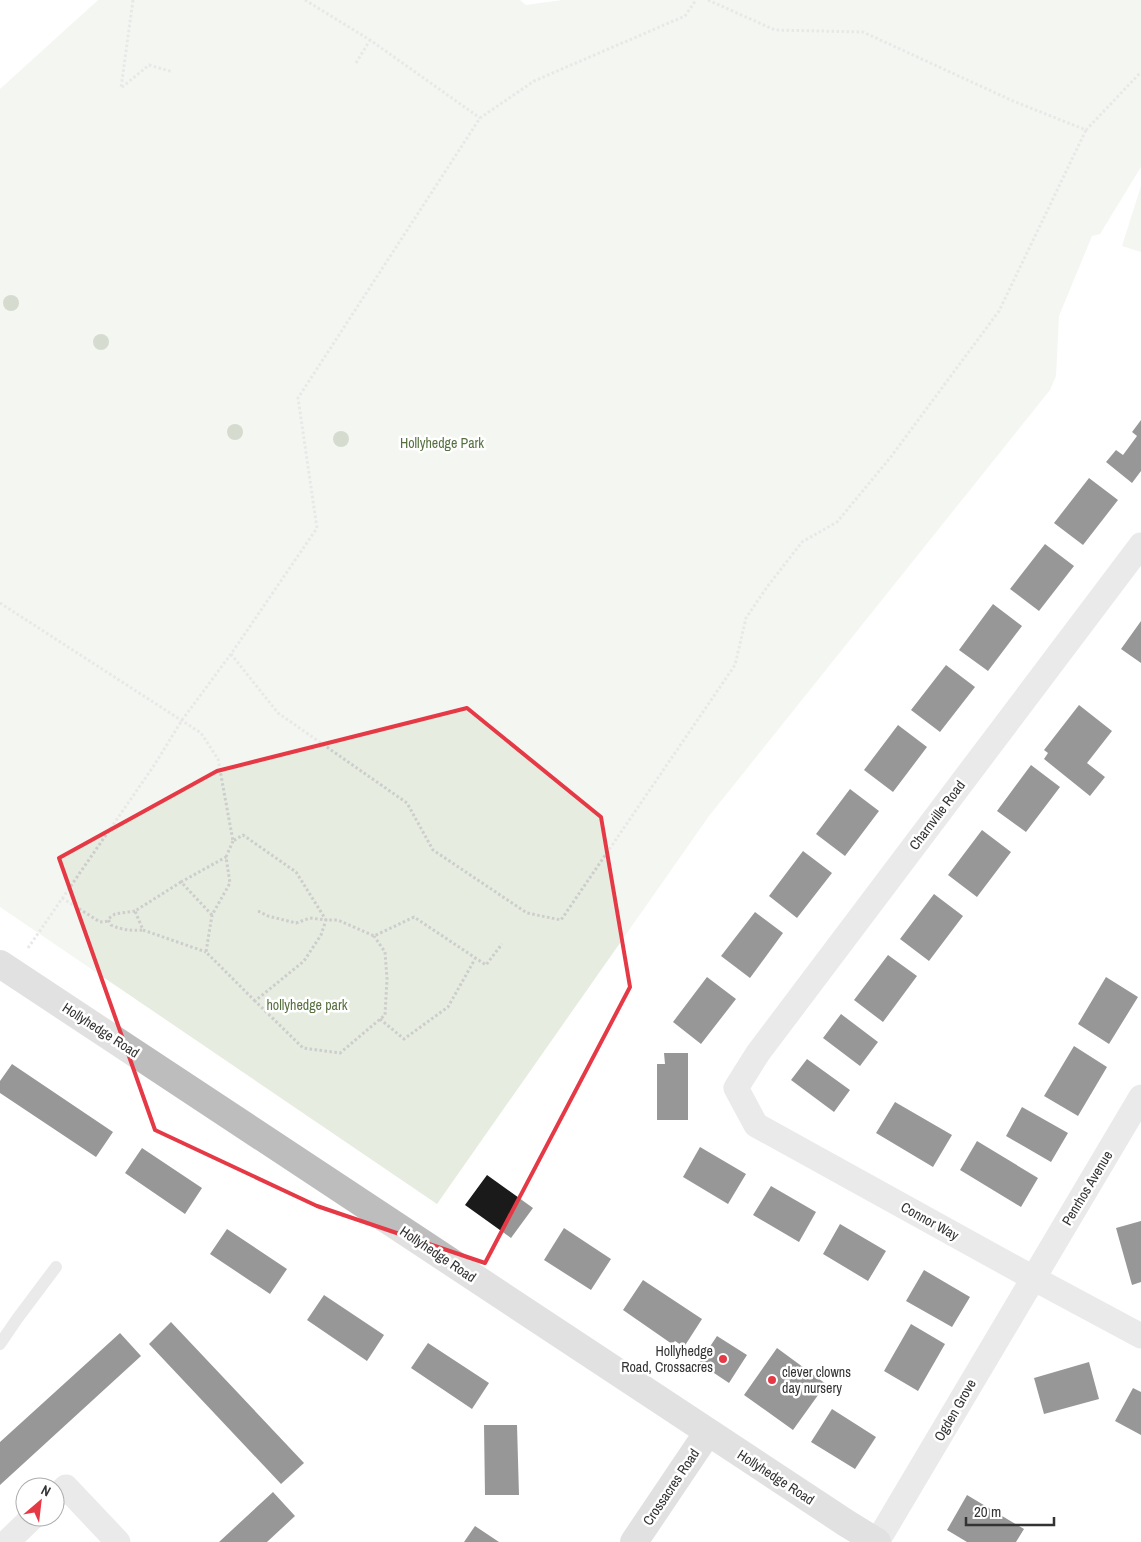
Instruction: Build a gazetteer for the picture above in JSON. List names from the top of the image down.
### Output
{
  "streets": {
    "street": [
      "Charnville Road",
      "Hollyhedge Road",
      "Penrhos Avenue",
      "Connor Way",
      "Ogden Grove",
      "Crossacres Road"
    ]
  },
  "crossings": [
    ["Charnville Road", "Connor Way"],
    ["Hollyhedge Road", "Ogden Grove"],
    ["Hollyhedge Road", "Crossacres Road"],
    ["Penrhos Avenue", "Connor Way"],
    ["Penrhos Avenue", "Ogden Grove"],
    ["Connor Way", "Ogden Grove"]
  ],
  "parks": ["Hollyhedge Park", "hollyhedge park"],
  "places": ["Hollyhedge Road, Crossacres", "clever clowns day nursery"],
  "scale_bar": "20 m",
  "north": "top right"
}
